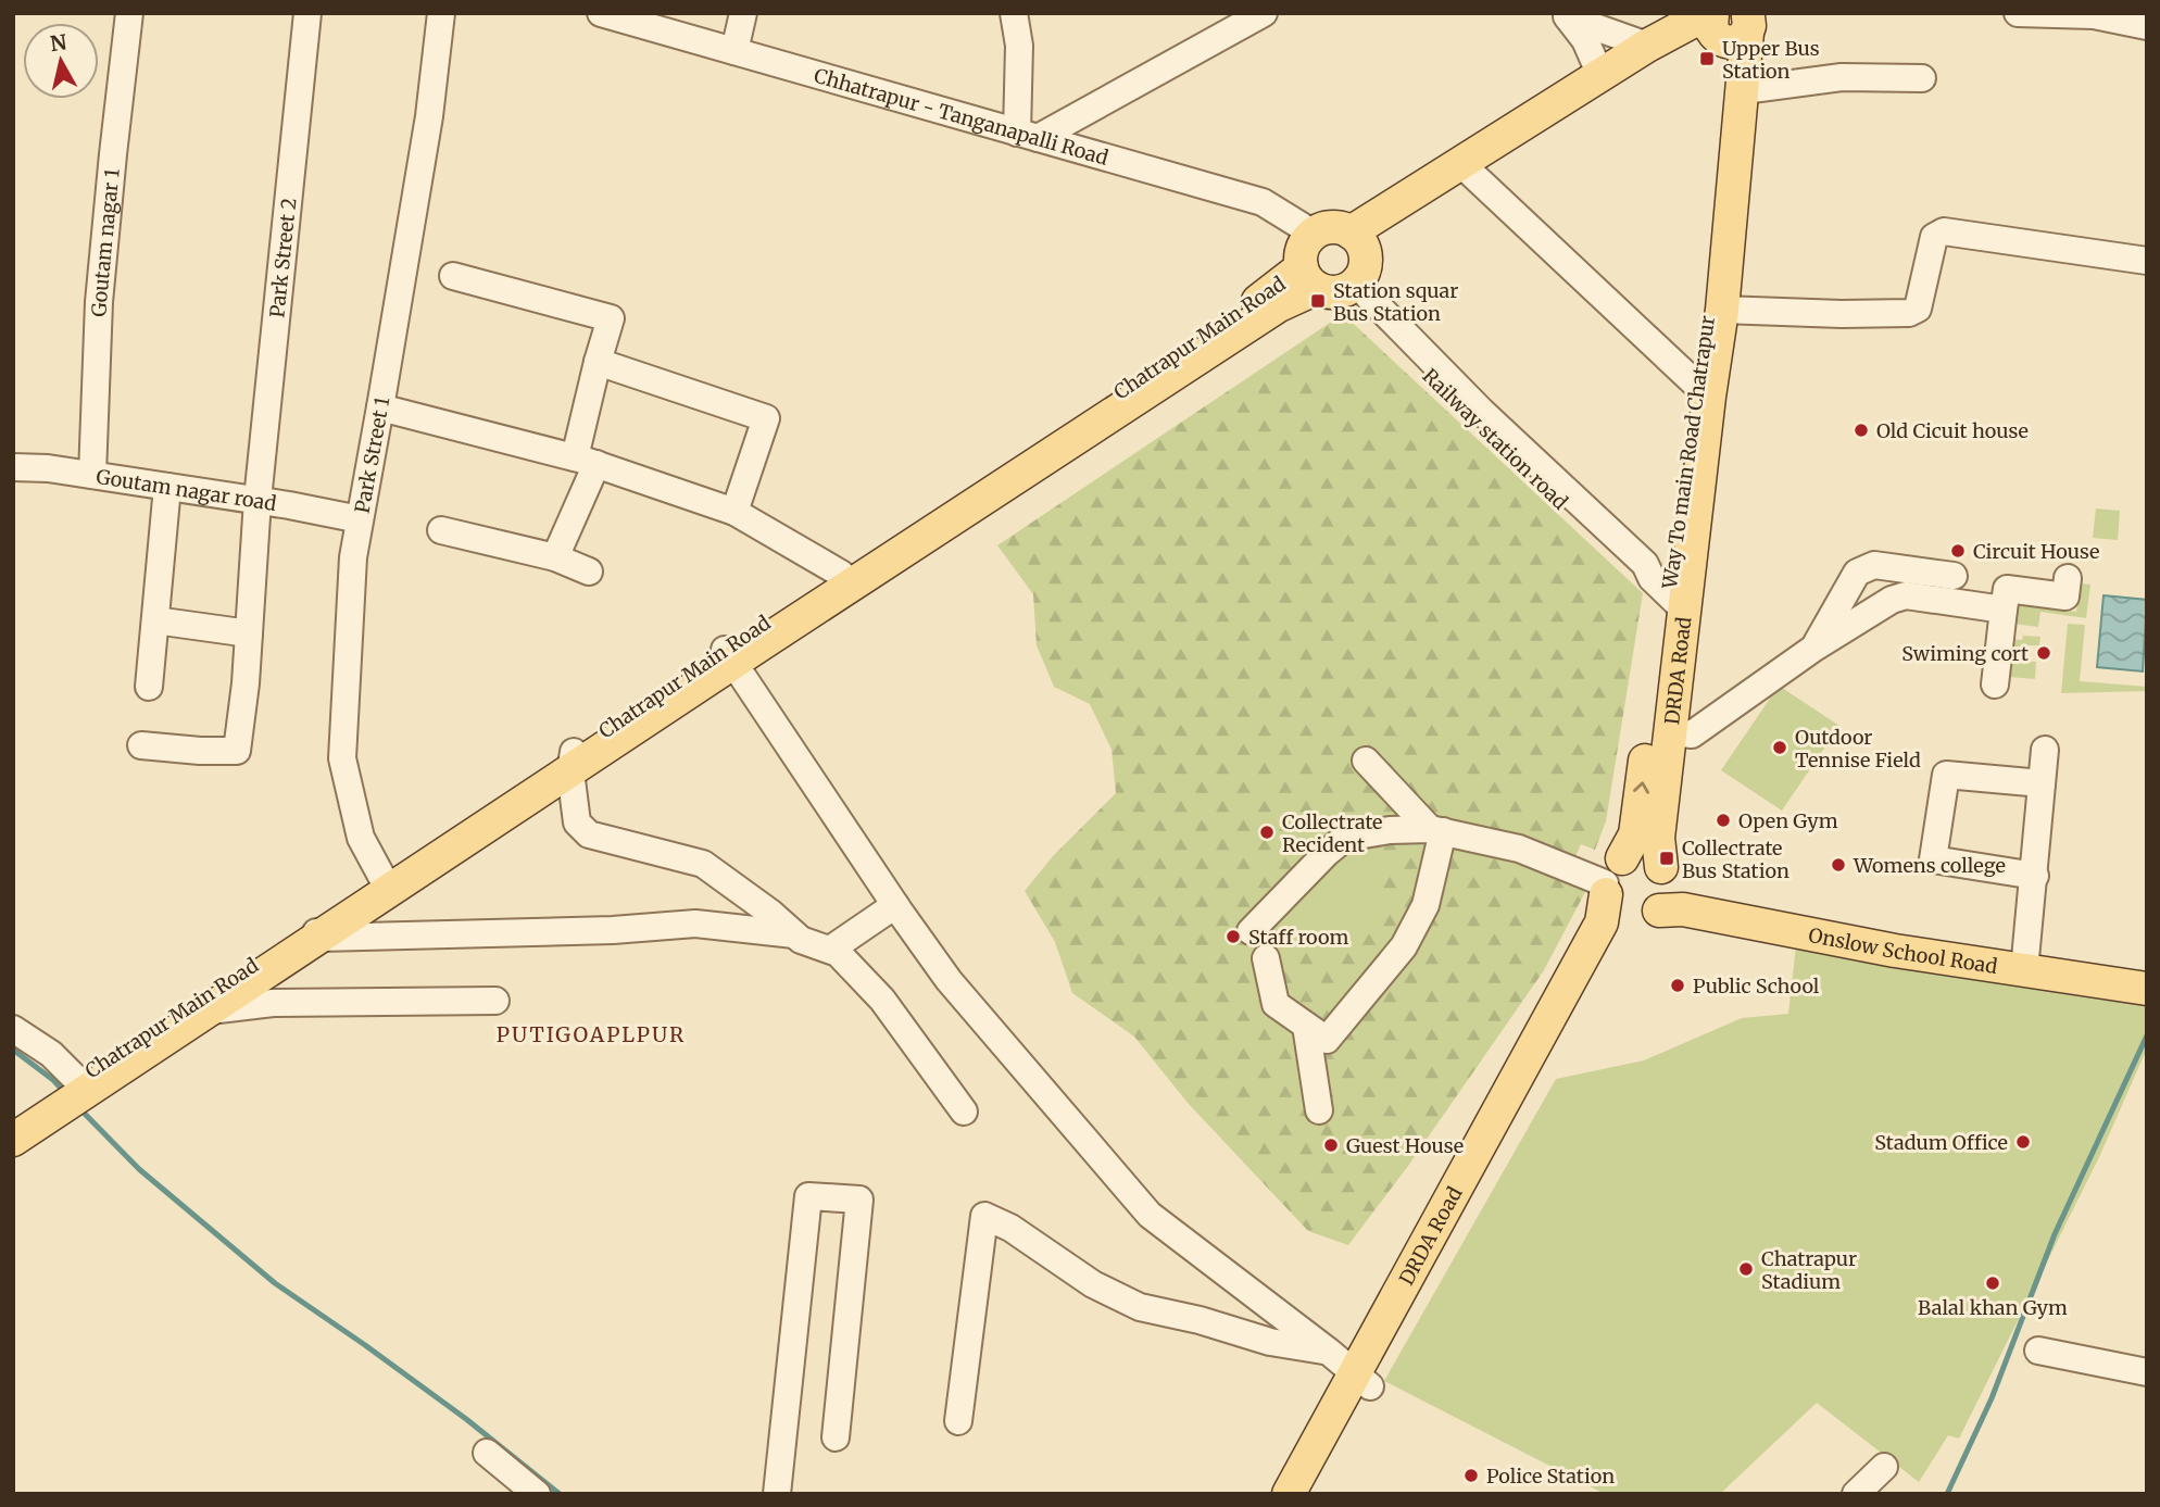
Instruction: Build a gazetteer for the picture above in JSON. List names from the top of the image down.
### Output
{
  "streets": {
    "main road": [
      "Chatrapur Main Road",
      "Way To main Road Chatrapur",
      "DRDA Road",
      "Onslow School Road"
    ],
    "street": [
      "Chhatrapur - Tanganapalli Road",
      "Goutam nagar 1",
      "Park Street 2",
      "Railway station road",
      "Park Street 1",
      "Goutam nagar road"
    ]
  },
  "crossings": [
    ["Chhatrapur - Tanganapalli Road", "Chatrapur Main Road"],
    ["Chhatrapur - Tanganapalli Road", "Railway station road"],
    ["Goutam nagar 1", "Goutam nagar road"],
    ["Park Street 2", "Goutam nagar road"],
    ["Chatrapur Main Road", "Railway station road"],
    ["Chatrapur Main Road", "Park Street 1"],
    ["Railway station road", "Way To main Road Chatrapur"],
    ["Railway station road", "DRDA Road"],
    ["Way To main Road Chatrapur", "DRDA Road"],
    ["Way To main Road Chatrapur", "Onslow School Road"],
    ["Park Street 1", "Goutam nagar road"],
    ["DRDA Road", "Onslow School Road"]
  ],
  "districts": ["PUTIGOAPLPUR"],
  "places": {
    "transit": ["Upper Bus Station", "Station squar Bus Station", "Collectrate Bus Station"],
    "other": [
      "Old Cicuit house",
      "Circuit House",
      "Swiming cort",
      "Outdoor Tennise Field",
      "Open Gym",
      "Collectrate Recident",
      "Womens college",
      "Staff room",
      "Public School",
      "Stadum Office",
      "Guest House",
      "Chatrapur Stadium",
      "Balal khan Gym",
      "Police Station"
    ]
  },
  "north": "top"
}
